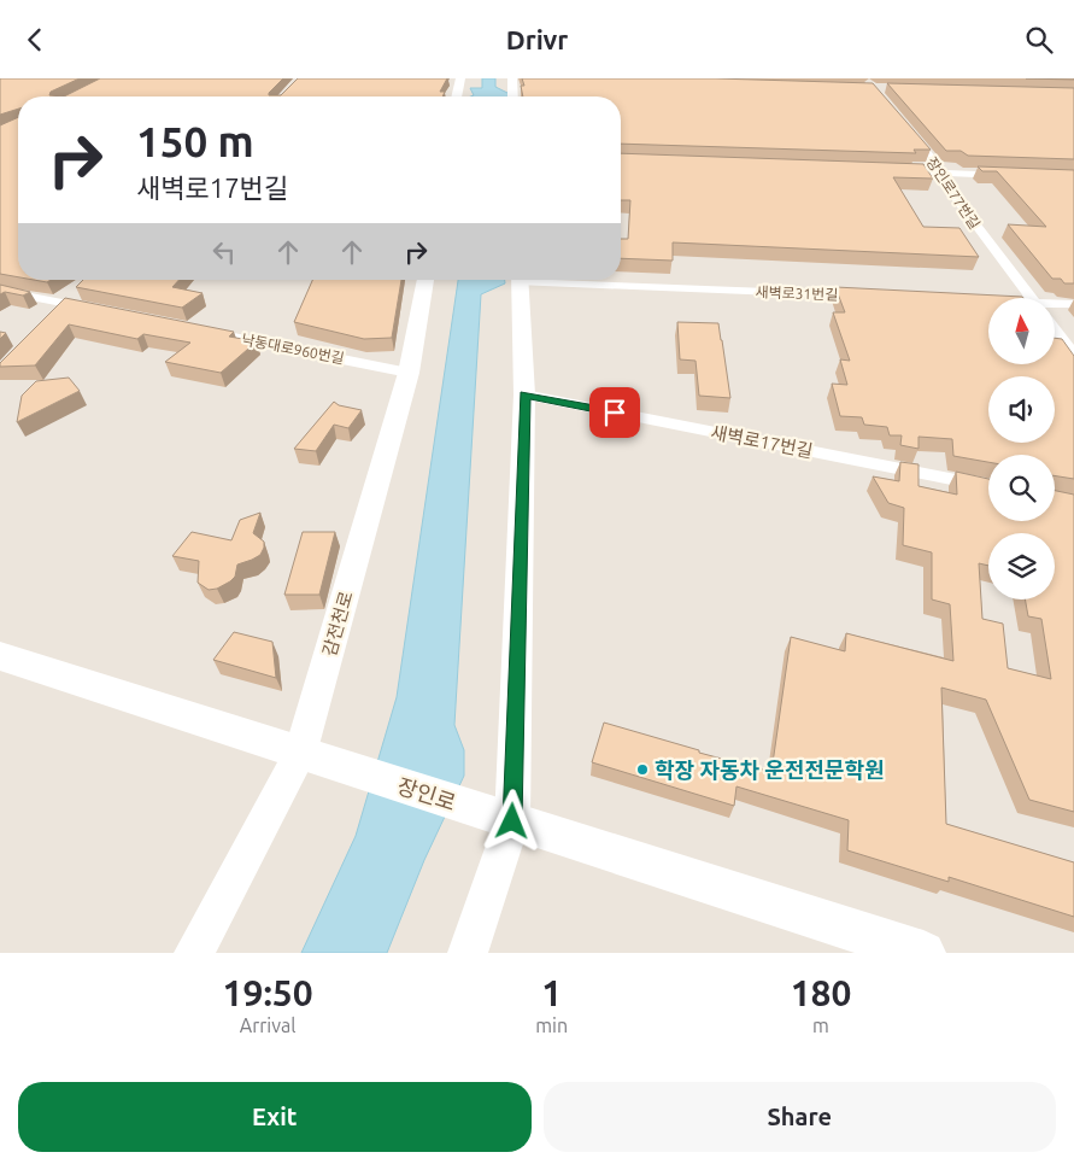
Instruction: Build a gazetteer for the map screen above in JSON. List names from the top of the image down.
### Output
{
  "streets": {
    "main road": ["장인로"],
    "street": [
      "장인로77번길",
      "새벽로31번길",
      "낙동대로960번길",
      "새벽로17번길",
      "감전천로"
    ]
  },
  "crossings": [
    ["낙동대로960번길", "감전천로"],
    ["감전천로", "장인로"]
  ],
  "places": ["학장 자동차 운전전문학원"],
  "north": "top",
  "page": {
    "header": "Drivr",
    "turn": ["150 m", "새벽로17번길"],
    "eta": [
      "19:50",
      "Arrival",
      "1",
      "min",
      "180",
      "m"
    ],
    "buttons": ["Exit", "Share"]
  }
}
